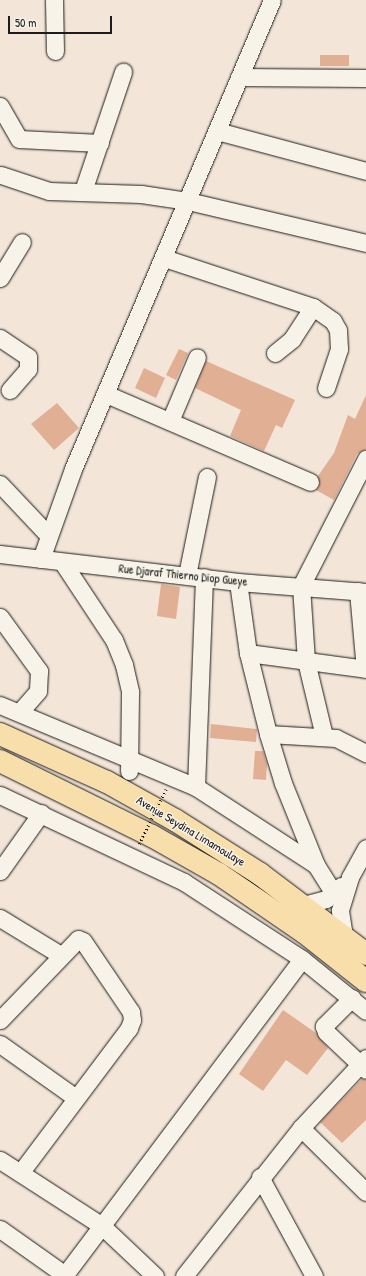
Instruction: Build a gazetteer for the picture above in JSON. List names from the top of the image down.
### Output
{
  "streets": {
    "highway": ["Avenue Seydina Limamoulaye"],
    "street": ["Rue Djaraf Thierno Diop Gueye"]
  },
  "scale_bar": "50 m"
}
